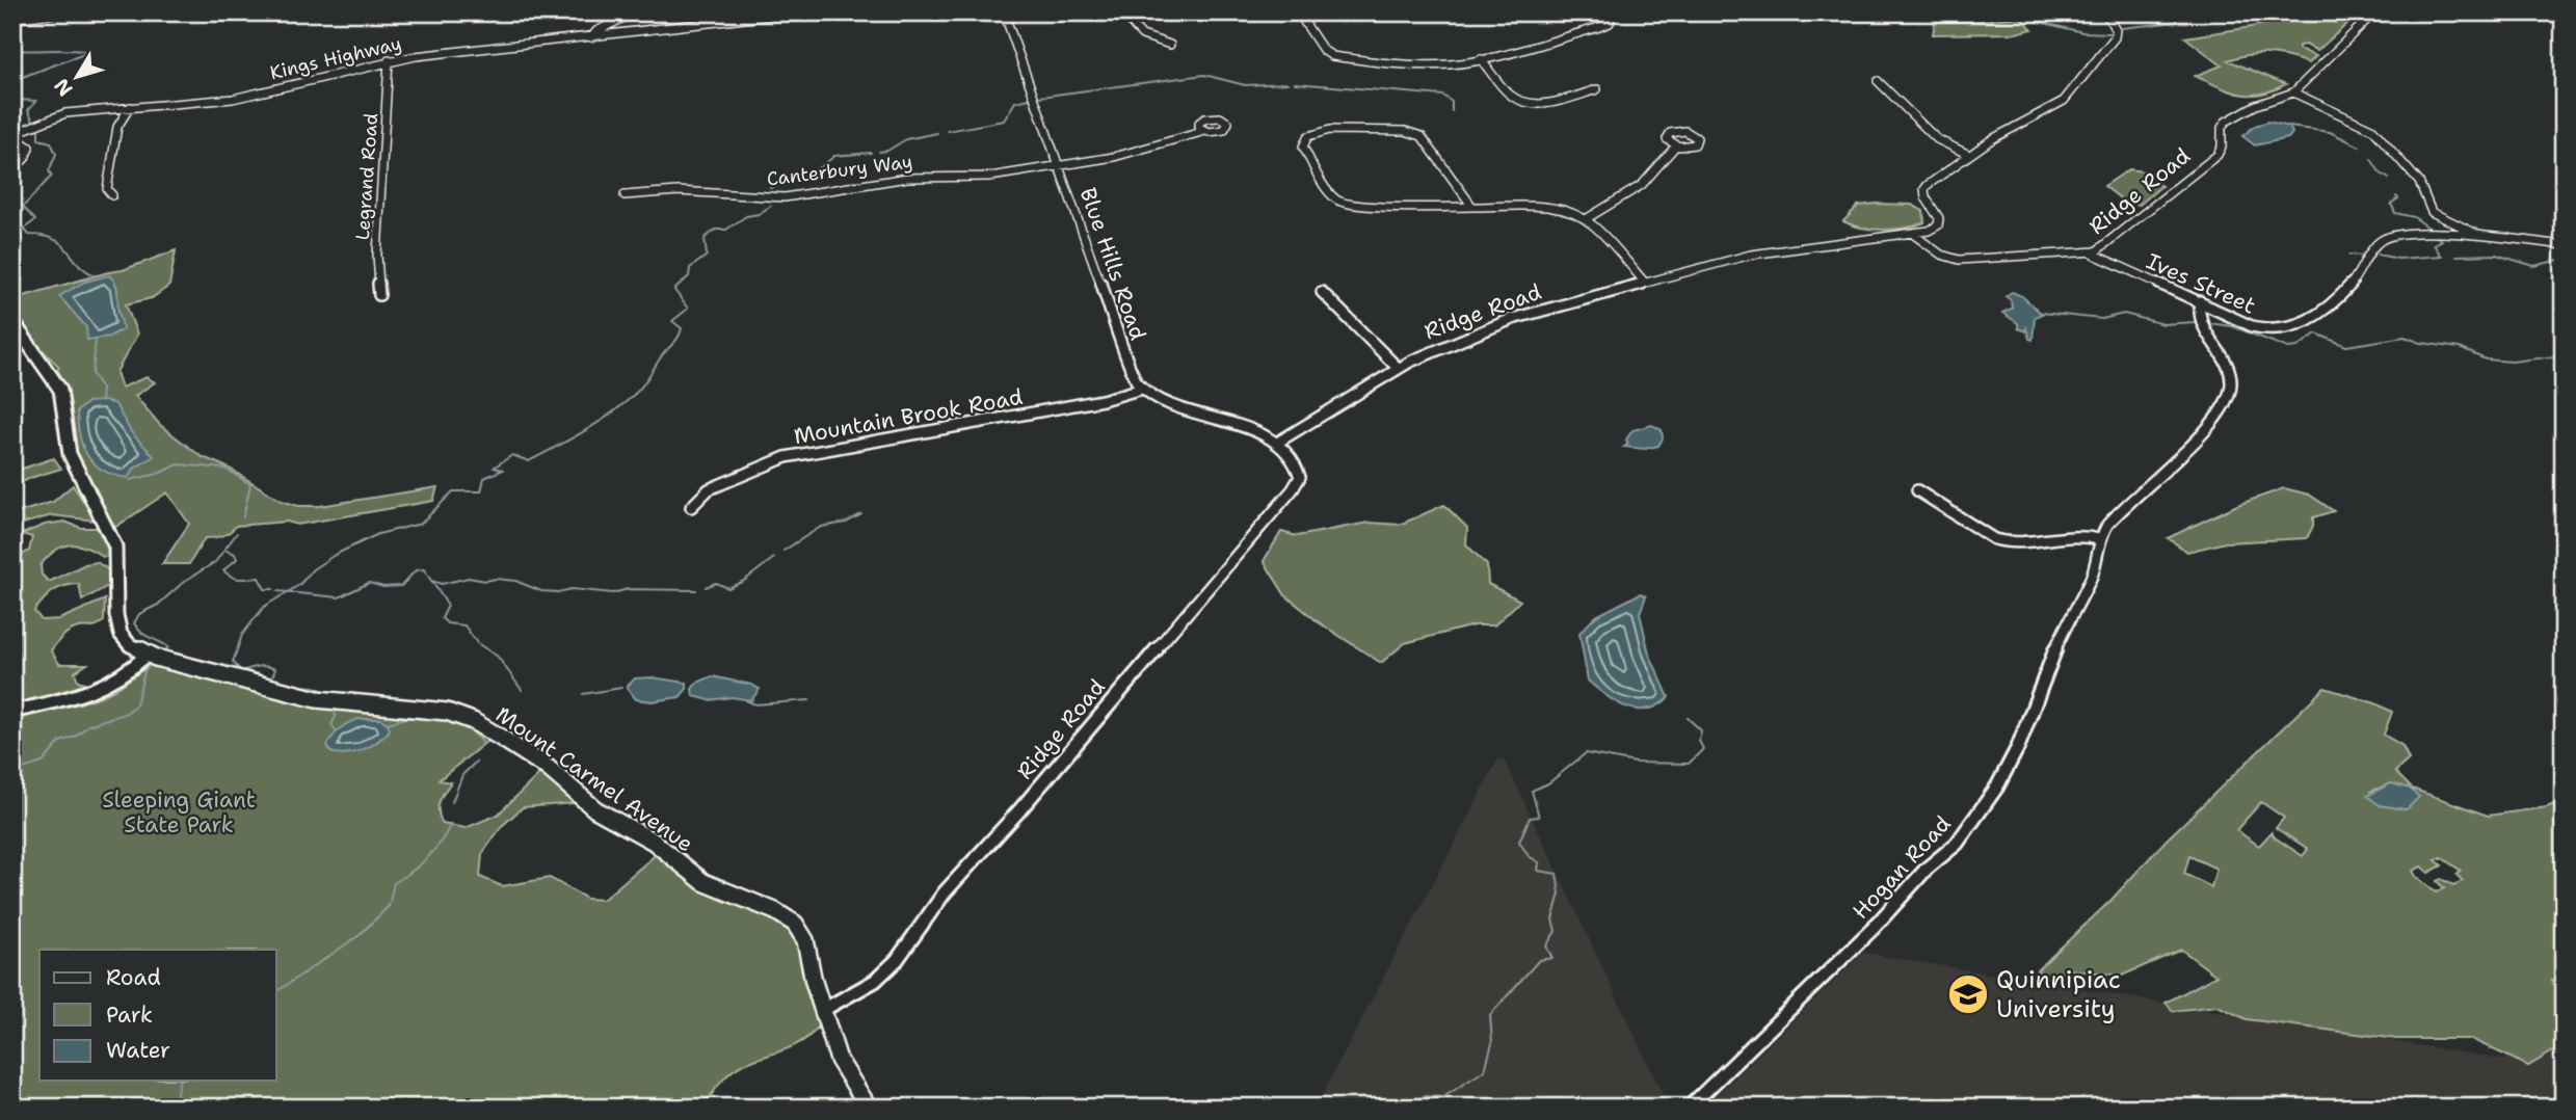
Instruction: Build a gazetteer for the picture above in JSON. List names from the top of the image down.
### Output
{
  "streets": {
    "main road": ["Mount Carmel Avenue"],
    "street": [
      "Kings Highway",
      "Canterbury Way",
      "Legrand Road",
      "Ridge Road",
      "Blue Hills Road",
      "Ives Street",
      "Mountain Brook Road",
      "Hogan Road"
    ]
  },
  "crossings": [
    ["Kings Highway", "Legrand Road"],
    ["Canterbury Way", "Blue Hills Road"],
    ["Ridge Road", "Ives Street"],
    ["Ridge Road", "Mount Carmel Avenue"],
    ["Blue Hills Road", "Mountain Brook Road"],
    ["Ives Street", "Hogan Road"]
  ],
  "parks": ["Sleeping Giant State Park"],
  "places": {
    "school or university": ["Quinnipiac University"]
  },
  "legend": ["Road", "Park", "Water"],
  "north": "bottom left"
}
